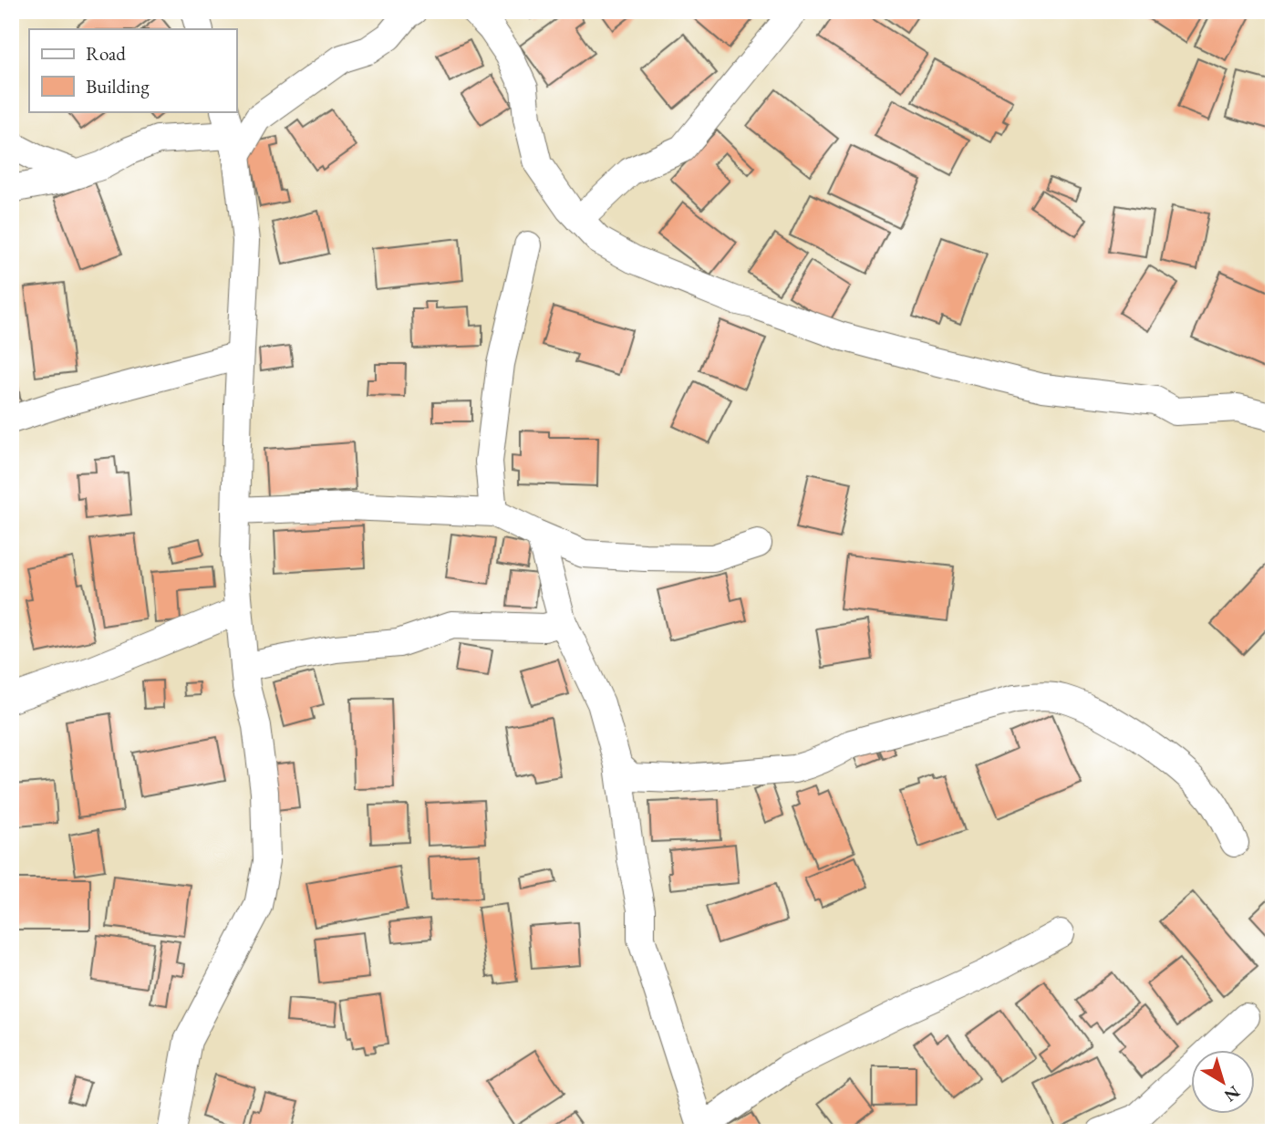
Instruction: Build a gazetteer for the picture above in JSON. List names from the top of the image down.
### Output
{
  "legend": ["Road", "Building"],
  "north": "bottom right"
}
